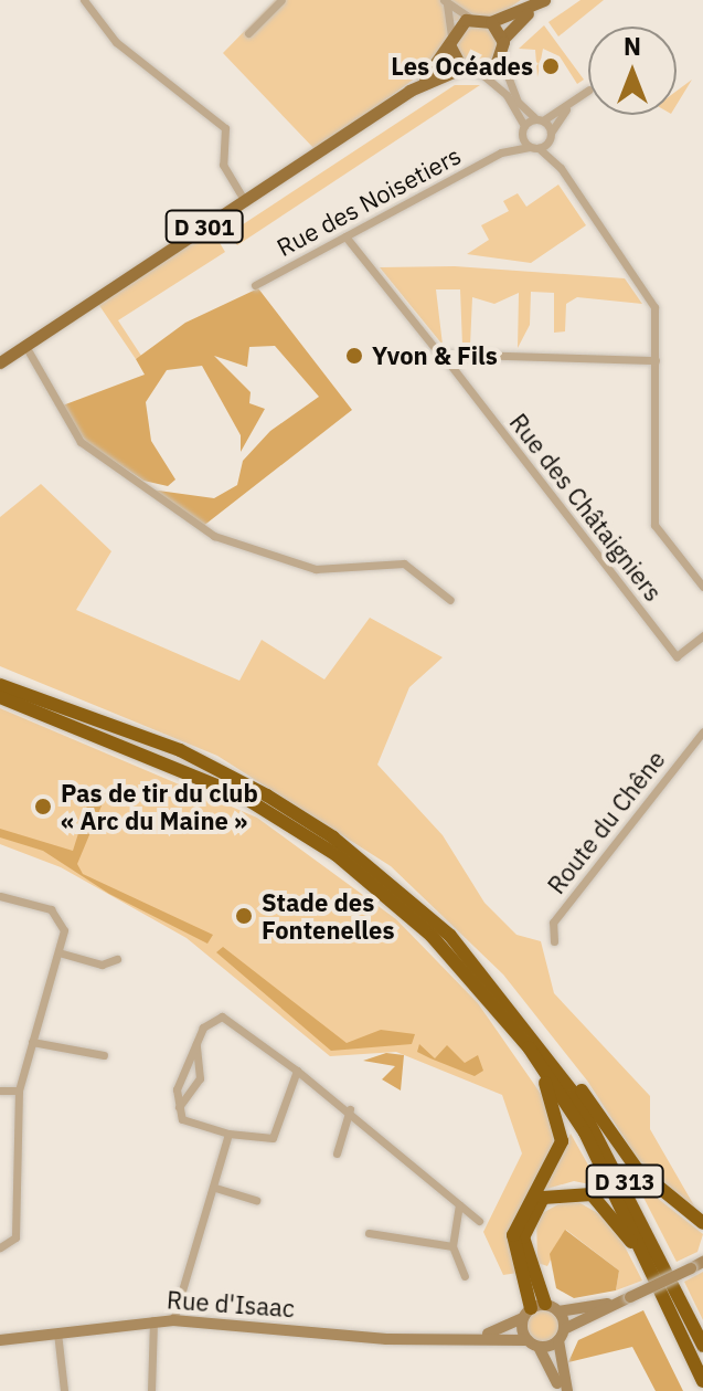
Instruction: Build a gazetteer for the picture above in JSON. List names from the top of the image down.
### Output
{
  "streets": {
    "highway": ["D 313"],
    "main road": ["D 301"],
    "street": [
      "Rue des Noisetiers",
      "Rue des Châtaigniers",
      "Route du Chêne",
      "Rue d'Isaac"
    ]
  },
  "crossings": [
    ["D 313", "Rue d'Isaac"]
  ],
  "places": [
    "Les Océades",
    "Yvon & Fils",
    "Pas de tir du club « Arc du Maine »",
    "Stade des Fontenelles"
  ],
  "north": "top"
}
